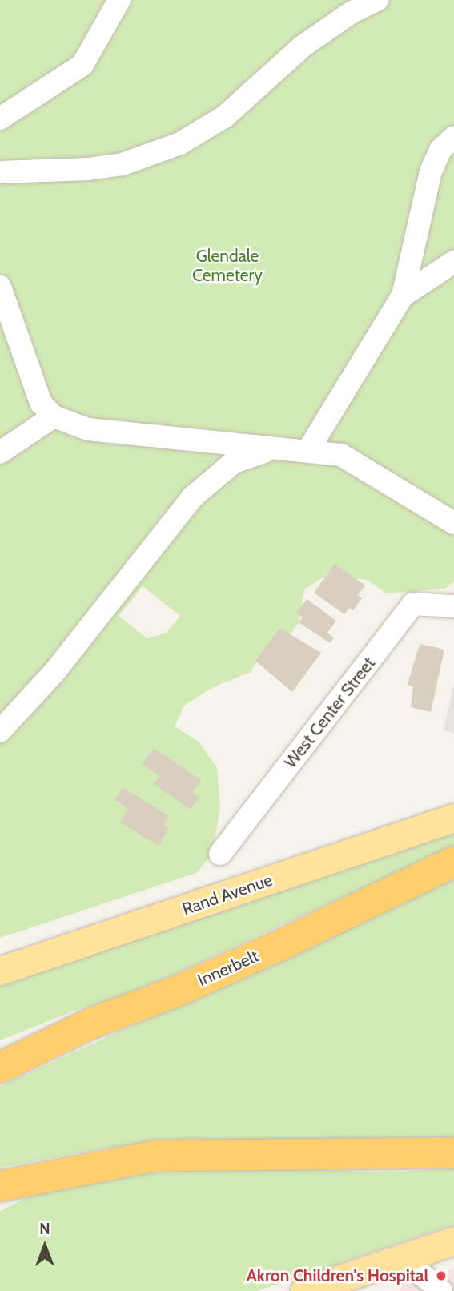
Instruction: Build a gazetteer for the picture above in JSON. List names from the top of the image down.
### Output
{
  "streets": {
    "highway": ["Innerbelt"],
    "main road": ["Rand Avenue"],
    "street": ["West Center Street"]
  },
  "parks": ["Glendale Cemetery"],
  "places": ["Akron Children's Hospital"],
  "north": "top"
}
